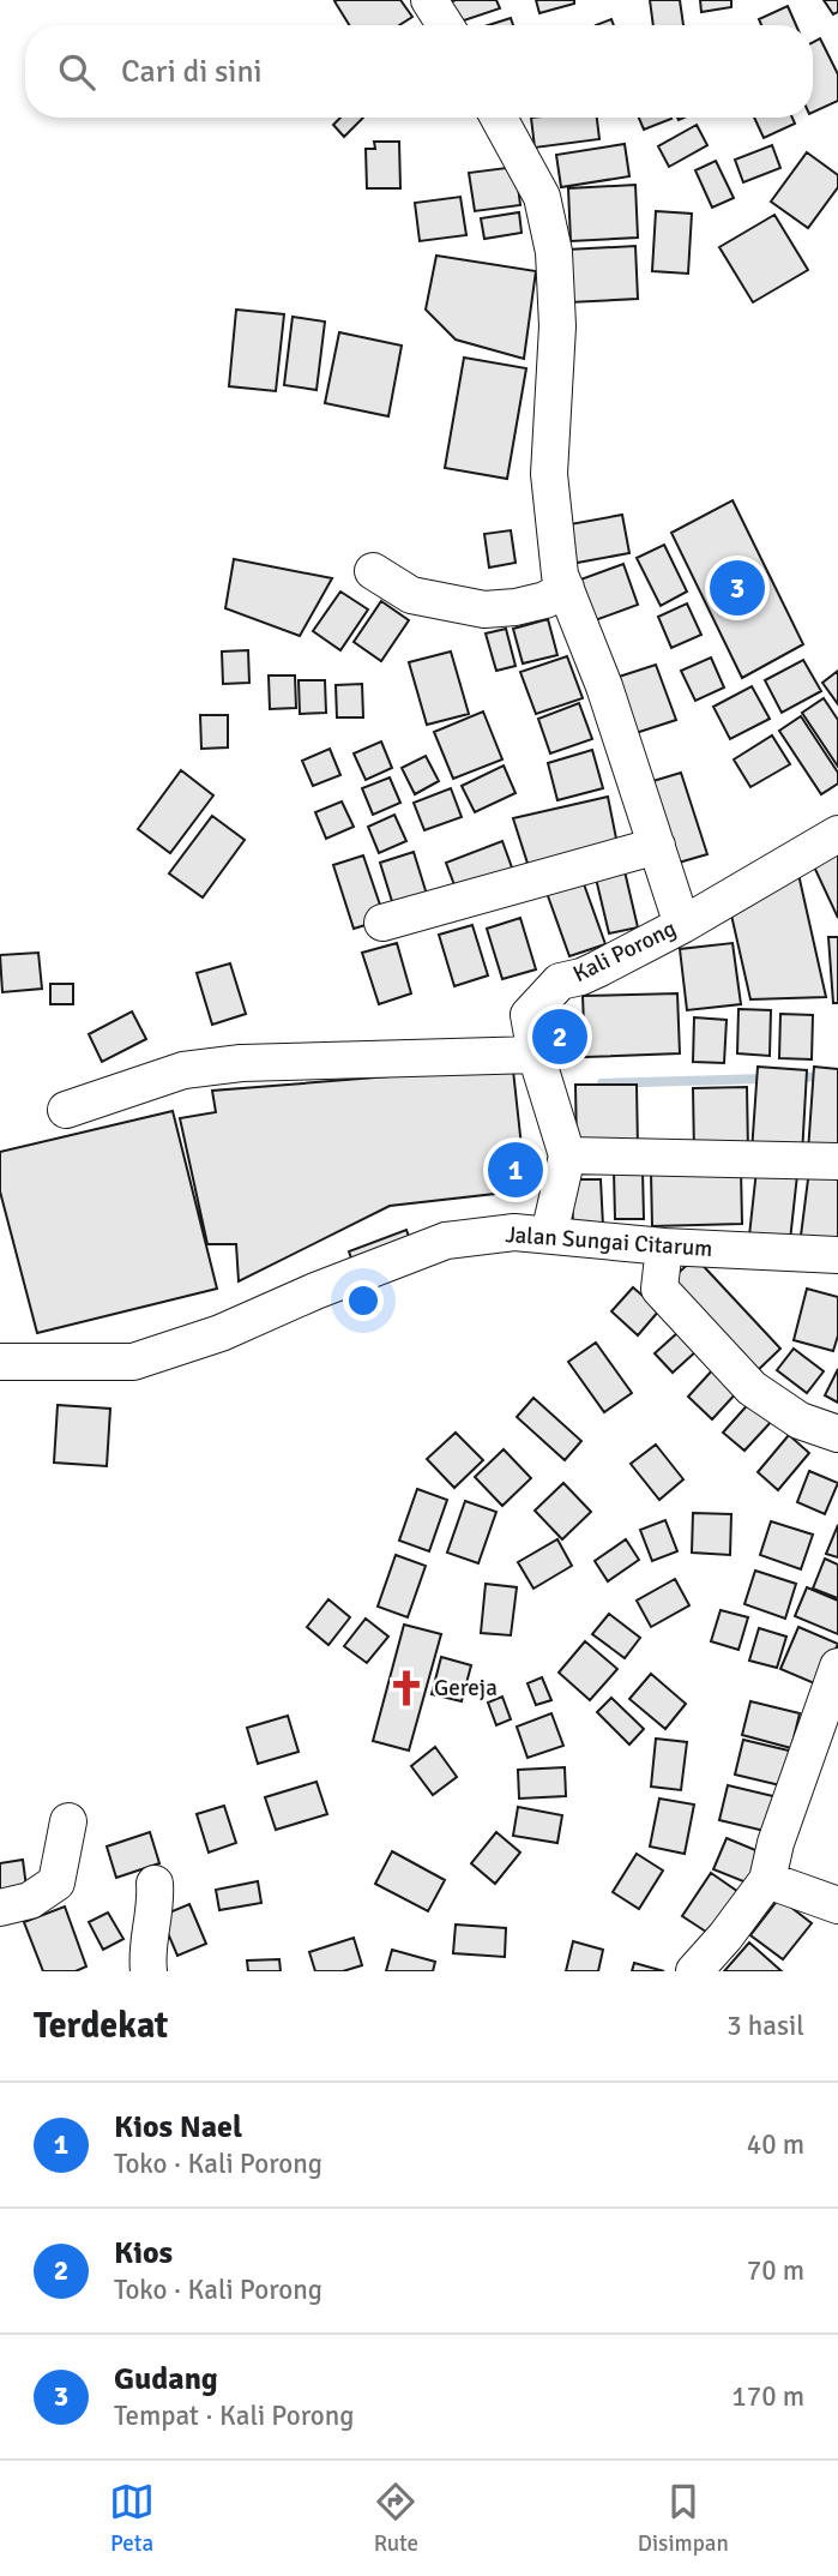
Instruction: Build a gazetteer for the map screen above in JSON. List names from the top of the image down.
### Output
{
  "streets": {
    "street": ["Kali Porong", "Jalan Sungai Citarum"]
  },
  "places": {
    "church": ["Gereja"]
  },
  "page": {
    "search": "Cari di sini",
    "pins": ["3", "2", "1"],
    "heading": ["Terdekat", "3 hasil"],
    "list": [
      {
        "mark": "1",
        "name": "Kios Nael",
        "note": "Toko · Kali Porong",
        "value": "40 m"
      },
      {
        "mark": "2",
        "name": "Kios",
        "note": "Toko · Kali Porong",
        "value": "70 m"
      },
      {
        "mark": "3",
        "name": "Gudang",
        "note": "Tempat · Kali Porong",
        "value": "170 m"
      }
    ],
    "nav": ["Peta", "Rute", "Disimpan"]
  }
}
